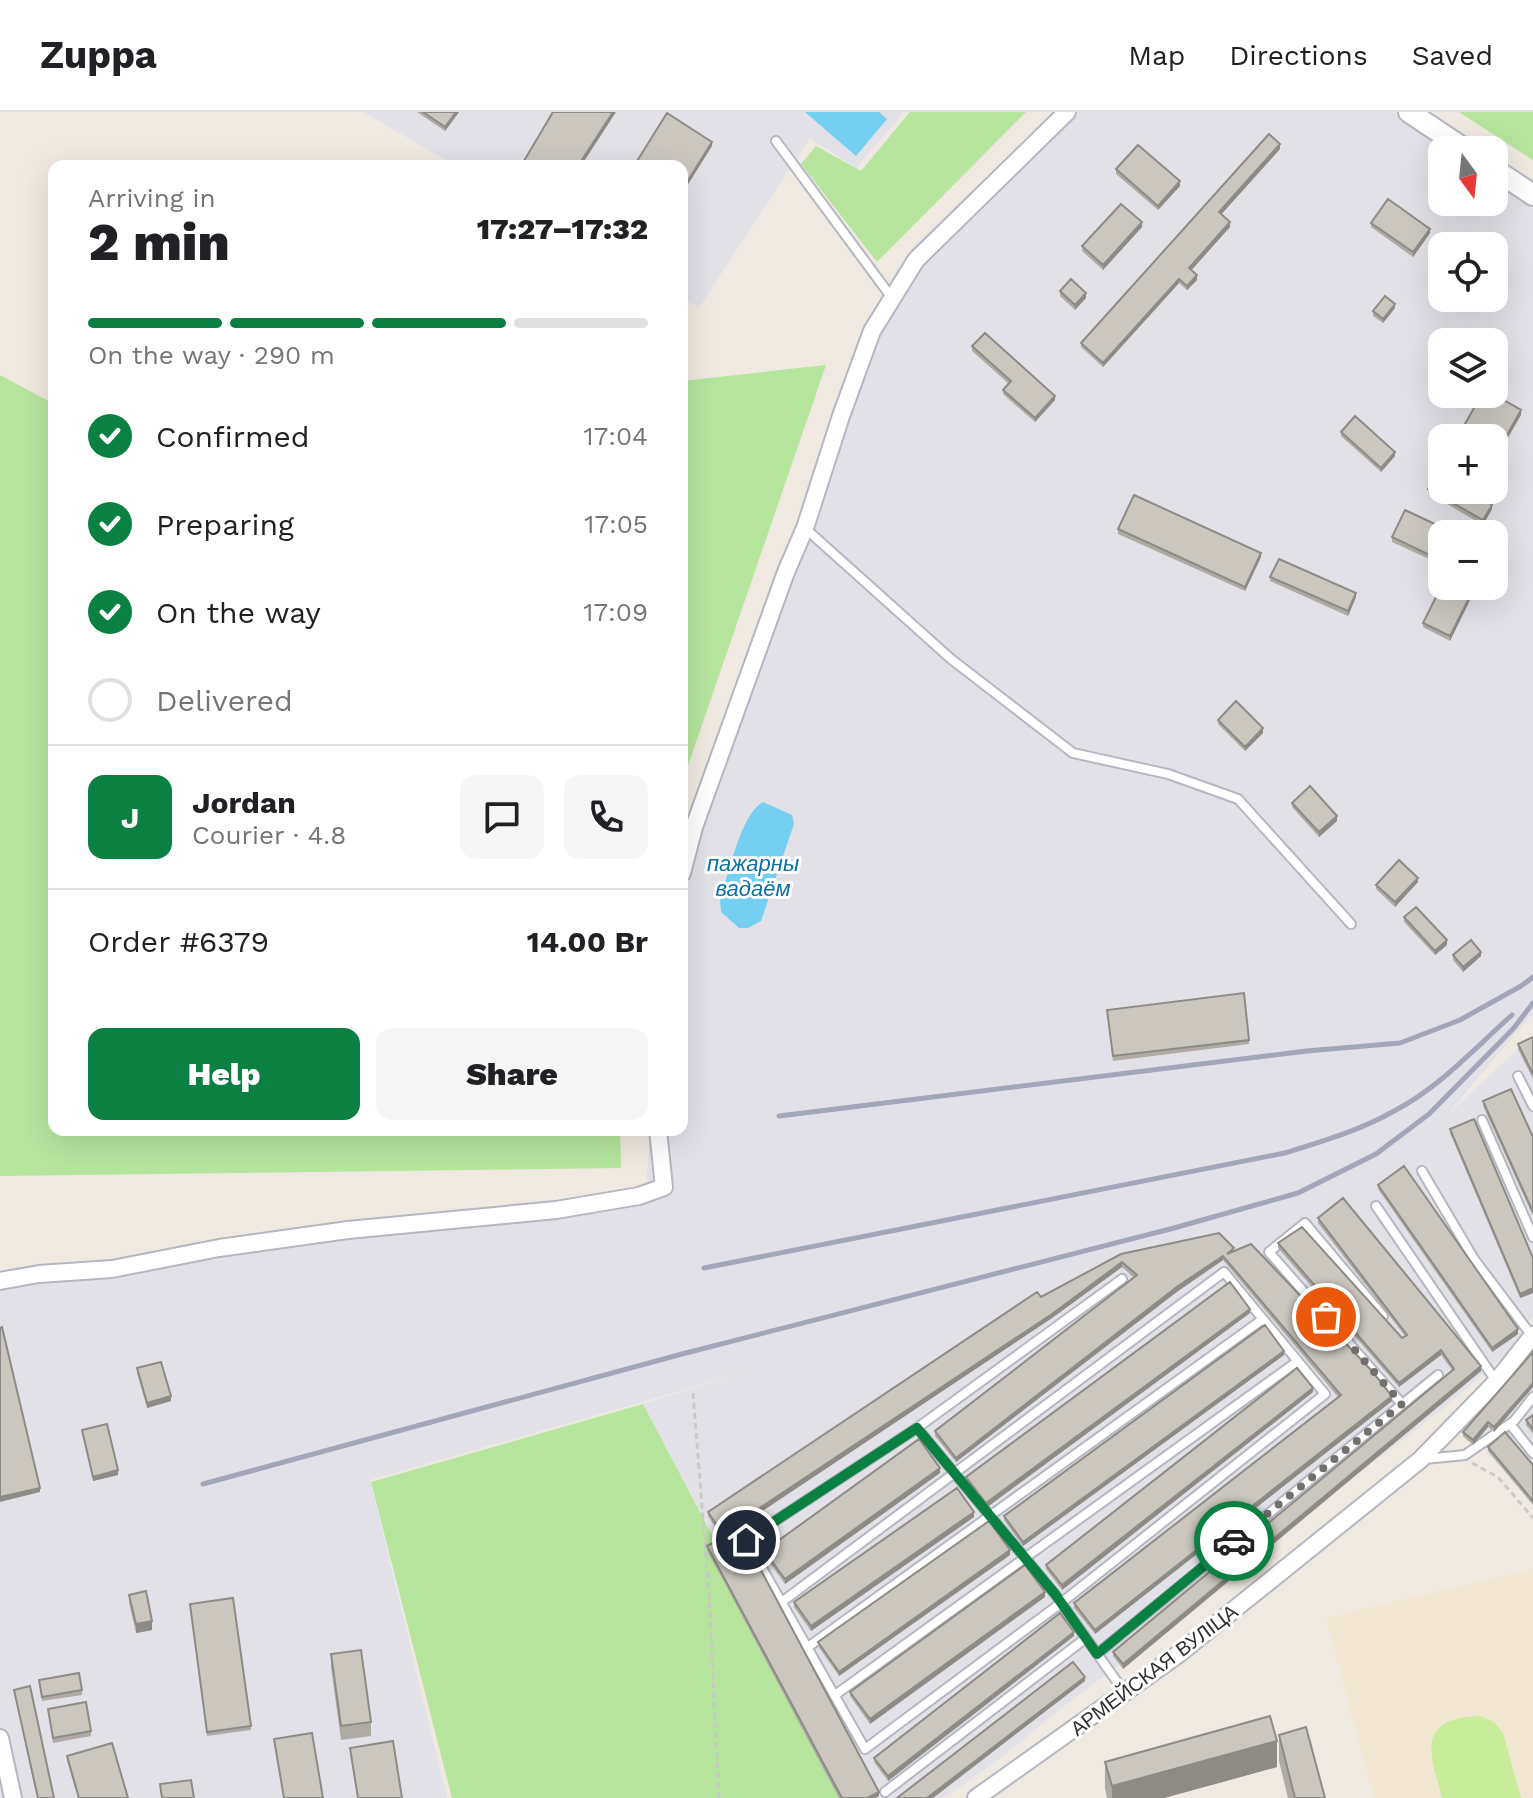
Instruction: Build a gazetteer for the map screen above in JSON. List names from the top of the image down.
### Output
{
  "streets": {
    "street": ["АРМЕЙСКАЯ ВУЛІЦА"]
  },
  "water": ["пажарны вадаём"],
  "north": "bottom",
  "page": {
    "header": "Zuppa",
    "nav": ["Map", "Directions", "Saved"],
    "map_buttons": ["+", "−"],
    "heading": ["2 min", "Arriving in", "17:27–17:32"],
    "panel": [
      "Jordan",
      "Courier · 4.8",
      "Order #6379",
      "14.00 Br"
    ],
    "bar": "On the way · 290 m",
    "list": [
      ["Confirmed", "17:04"],
      ["Preparing", "17:05"],
      ["On the way", "17:09"],
      "Delivered"
    ],
    "round": "J",
    "buttons": ["Help", "Share"]
  }
}
